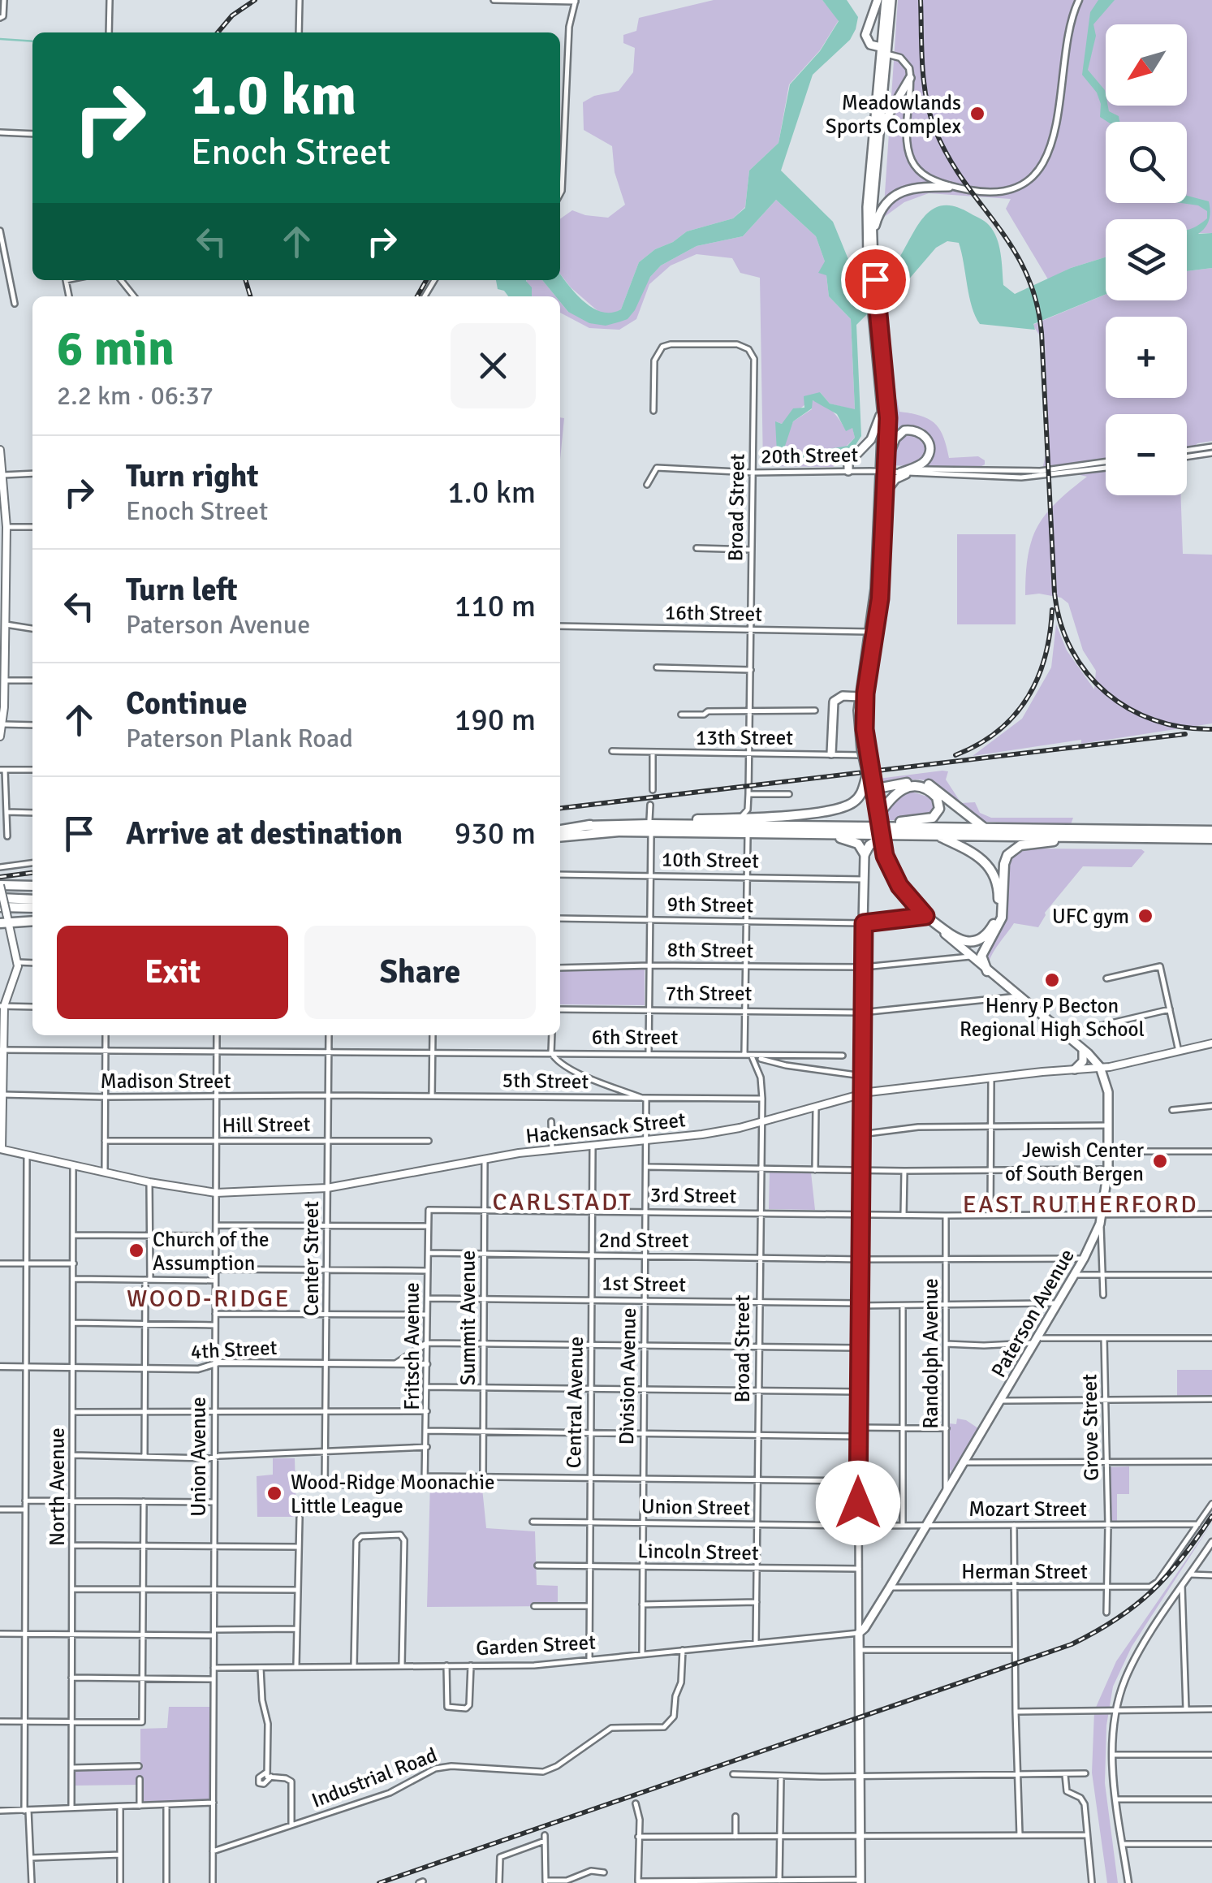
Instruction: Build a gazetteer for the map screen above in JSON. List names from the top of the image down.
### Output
{
  "streets": {
    "main road": ["Hackensack Street", "Paterson Avenue"],
    "street": [
      "20th Street",
      "Broad Street",
      "16th Street",
      "13th Street",
      "10th Street",
      "9th Street",
      "8th Street",
      "7th Street",
      "6th Street",
      "Madison Street",
      "5th Street",
      "Hill Street",
      "3rd Street",
      "2nd Street",
      "Center Street",
      "1st Street",
      "Summit Avenue",
      "Fritsch Avenue",
      "4th Street",
      "Randolph Avenue",
      "Division Avenue",
      "Central Avenue",
      "Grove Street",
      "Union Avenue",
      "North Avenue",
      "Union Street",
      "Mozart Street",
      "Lincoln Street",
      "Herman Street",
      "Garden Street",
      "Industrial Road"
    ]
  },
  "crossings": [
    ["20th Street", "Broad Street"],
    ["Broad Street", "16th Street"],
    ["Broad Street", "13th Street"],
    ["Broad Street", "6th Street"],
    ["Broad Street", "5th Street"],
    ["Broad Street", "Hackensack Street"],
    ["Broad Street", "3rd Street"],
    ["Broad Street", "2nd Street"],
    ["Broad Street", "1st Street"],
    ["Broad Street", "Union Street"],
    ["Broad Street", "Lincoln Street"],
    ["Broad Street", "Garden Street"],
    ["6th Street", "Center Street"],
    ["6th Street", "Union Avenue"],
    ["Madison Street", "5th Street"],
    ["Madison Street", "Center Street"],
    ["Madison Street", "Union Avenue"],
    ["5th Street", "Center Street"],
    ["5th Street", "Division Avenue"],
    ["Hill Street", "Center Street"],
    ["Hill Street", "Union Avenue"],
    ["Hackensack Street", "Center Street"],
    ["Hackensack Street", "Paterson Avenue"],
    ["Hackensack Street", "Summit Avenue"],
    ["Hackensack Street", "Division Avenue"],
    ["Hackensack Street", "Central Avenue"],
    ["Hackensack Street", "Union Avenue"],
    ["Hackensack Street", "North Avenue"],
    ["3rd Street", "Paterson Avenue"],
    ["3rd Street", "Summit Avenue"],
    ["3rd Street", "Fritsch Avenue"],
    ["3rd Street", "Randolph Avenue"],
    ["3rd Street", "Division Avenue"],
    ["3rd Street", "Central Avenue"],
    ["2nd Street", "Paterson Avenue"],
    ["2nd Street", "Summit Avenue"],
    ["2nd Street", "Fritsch Avenue"],
    ["2nd Street", "Randolph Avenue"],
    ["2nd Street", "Division Avenue"],
    ["2nd Street", "Central Avenue"],
    ["Center Street", "Fritsch Avenue"],
    ["Center Street", "4th Street"],
    ["1st Street", "Paterson Avenue"],
    ["1st Street", "Summit Avenue"],
    ["1st Street", "Fritsch Avenue"],
    ["1st Street", "Randolph Avenue"],
    ["1st Street", "Division Avenue"],
    ["1st Street", "Central Avenue"],
    ["Paterson Avenue", "Randolph Avenue"],
    ["Paterson Avenue", "Mozart Street"],
    ["Paterson Avenue", "Herman Street"],
    ["Paterson Avenue", "Garden Street"],
    ["Fritsch Avenue", "4th Street"],
    ["4th Street", "Union Avenue"],
    ["4th Street", "North Avenue"],
    ["Division Avenue", "Union Street"],
    ["Division Avenue", "Lincoln Street"],
    ["Division Avenue", "Garden Street"],
    ["Central Avenue", "Union Street"],
    ["Central Avenue", "Lincoln Street"],
    ["Central Avenue", "Garden Street"],
    ["Grove Street", "Mozart Street"],
    ["Grove Street", "Herman Street"],
    ["Union Avenue", "Garden Street"],
    ["Union Avenue", "Industrial Road"],
    ["Union Street", "Mozart Street"],
    ["Mozart Street", "Herman Street"],
    ["Garden Street", "Industrial Road"]
  ],
  "districts": ["CARLSTADT", "EAST RUTHERFORD", "WOOD-RIDGE"],
  "places": [
    "Meadowlands Sports Complex",
    "UFC gym",
    "Henry P Becton Regional High School",
    "Jewish Center of South Bergen",
    "Church of the Assumption",
    "Wood-Ridge Moonachie Little League"
  ],
  "north": "bottom left",
  "page": {
    "map_buttons": ["+", "−"],
    "turn": ["1.0 km", "Enoch Street"],
    "heading": ["6 min", "2.2 km · 06:37"],
    "list": [
      {
        "name": "Turn right",
        "note": "Enoch Street",
        "value": "1.0 km"
      },
      {
        "name": "Turn left",
        "note": "Paterson Avenue",
        "value": "110 m"
      },
      {
        "name": "Continue",
        "note": "Paterson Plank Road",
        "value": "190 m"
      },
      {
        "name": "Arrive at destination",
        "value": "930 m"
      }
    ],
    "buttons": ["Exit", "Share"]
  }
}
